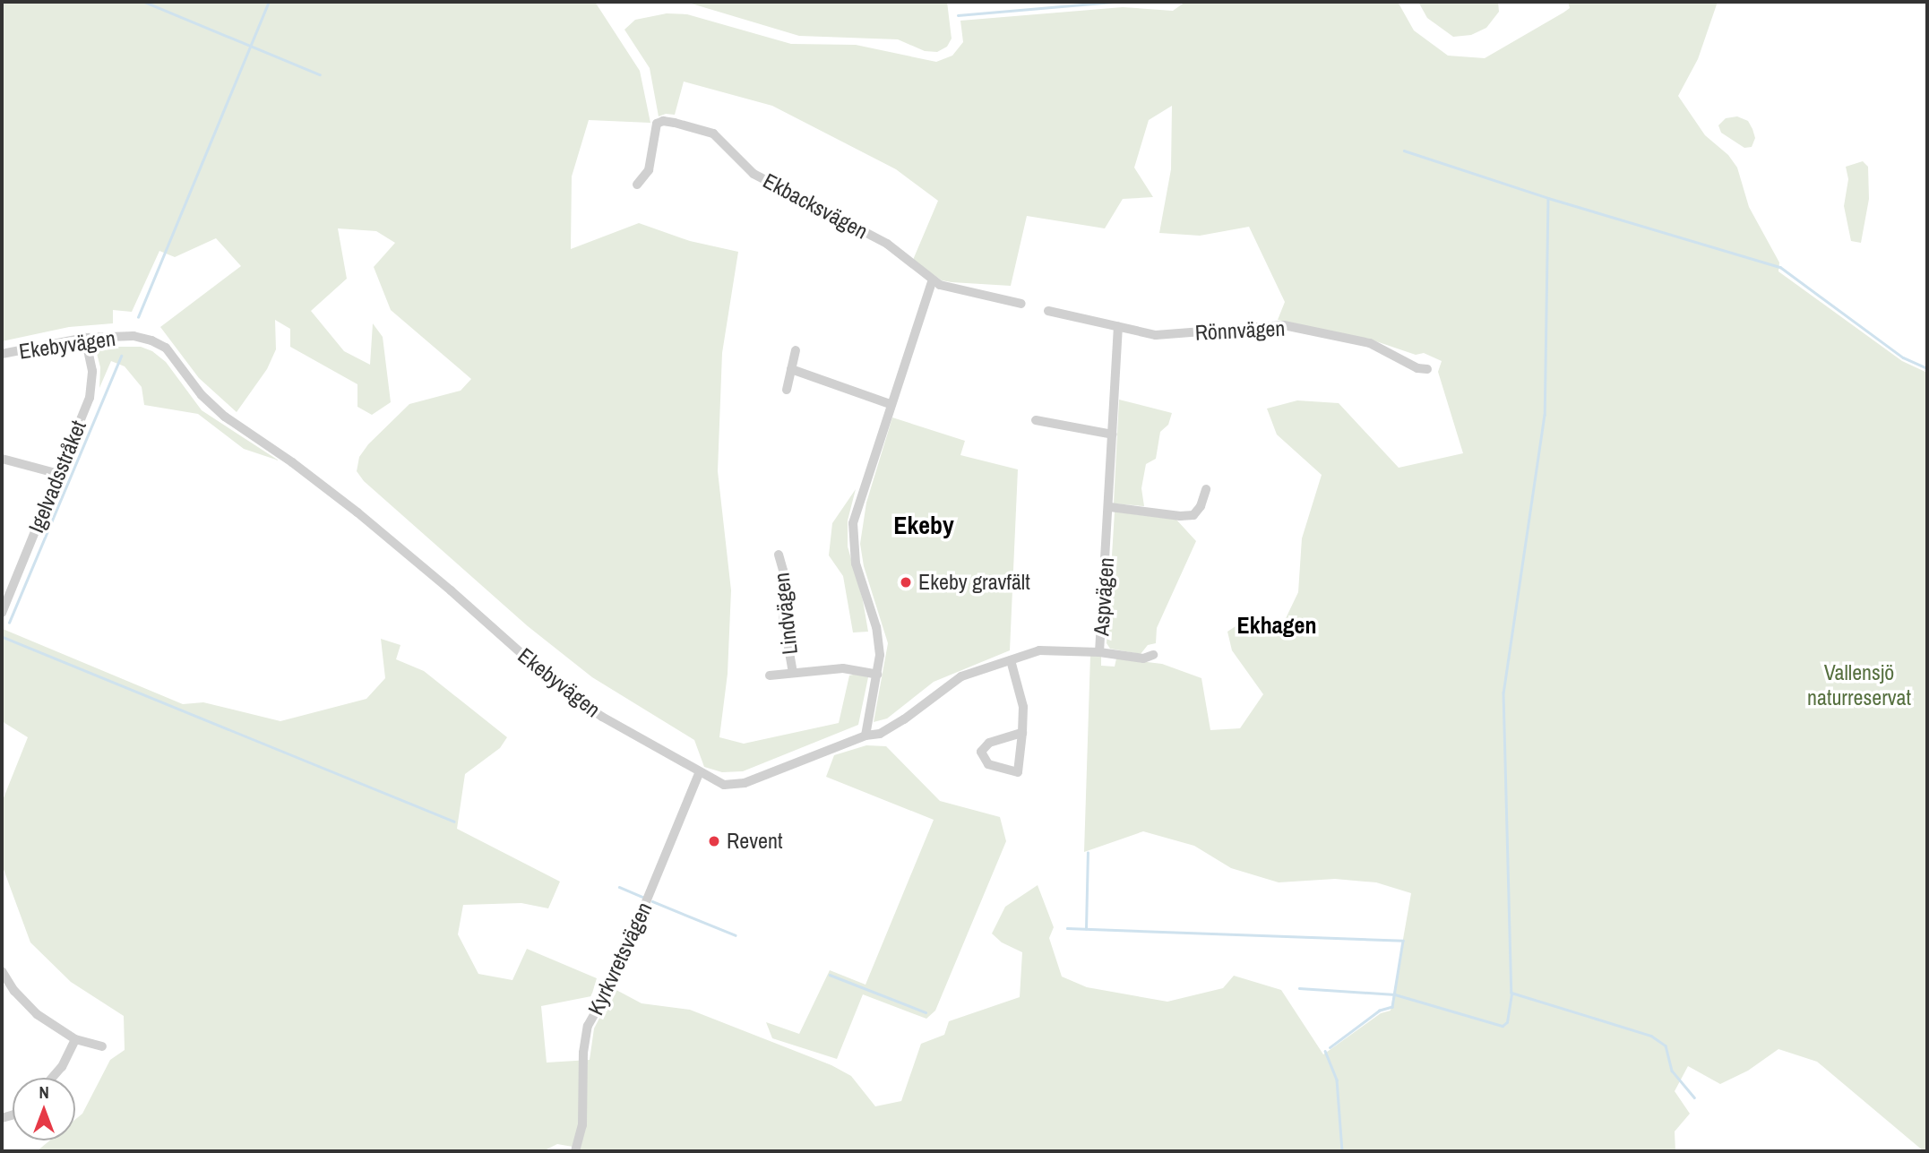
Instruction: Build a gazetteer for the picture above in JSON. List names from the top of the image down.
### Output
{
  "streets": {
    "street": [
      "Ekbacksvägen",
      "Rönnvägen",
      "Ekebyvägen",
      "Igelvadsstråket",
      "Aspvägen",
      "Lindvägen",
      "Kyrkvretsvägen"
    ]
  },
  "crossings": [
    ["Rönnvägen", "Aspvägen"],
    ["Ekebyvägen", "Igelvadsstråket"],
    ["Ekebyvägen", "Aspvägen"],
    ["Ekebyvägen", "Kyrkvretsvägen"]
  ],
  "districts": ["Ekeby", "Ekhagen"],
  "parks": ["Vallensjö naturreservat"],
  "places": ["Ekeby gravfält", "Revent"],
  "north": "top"
}
